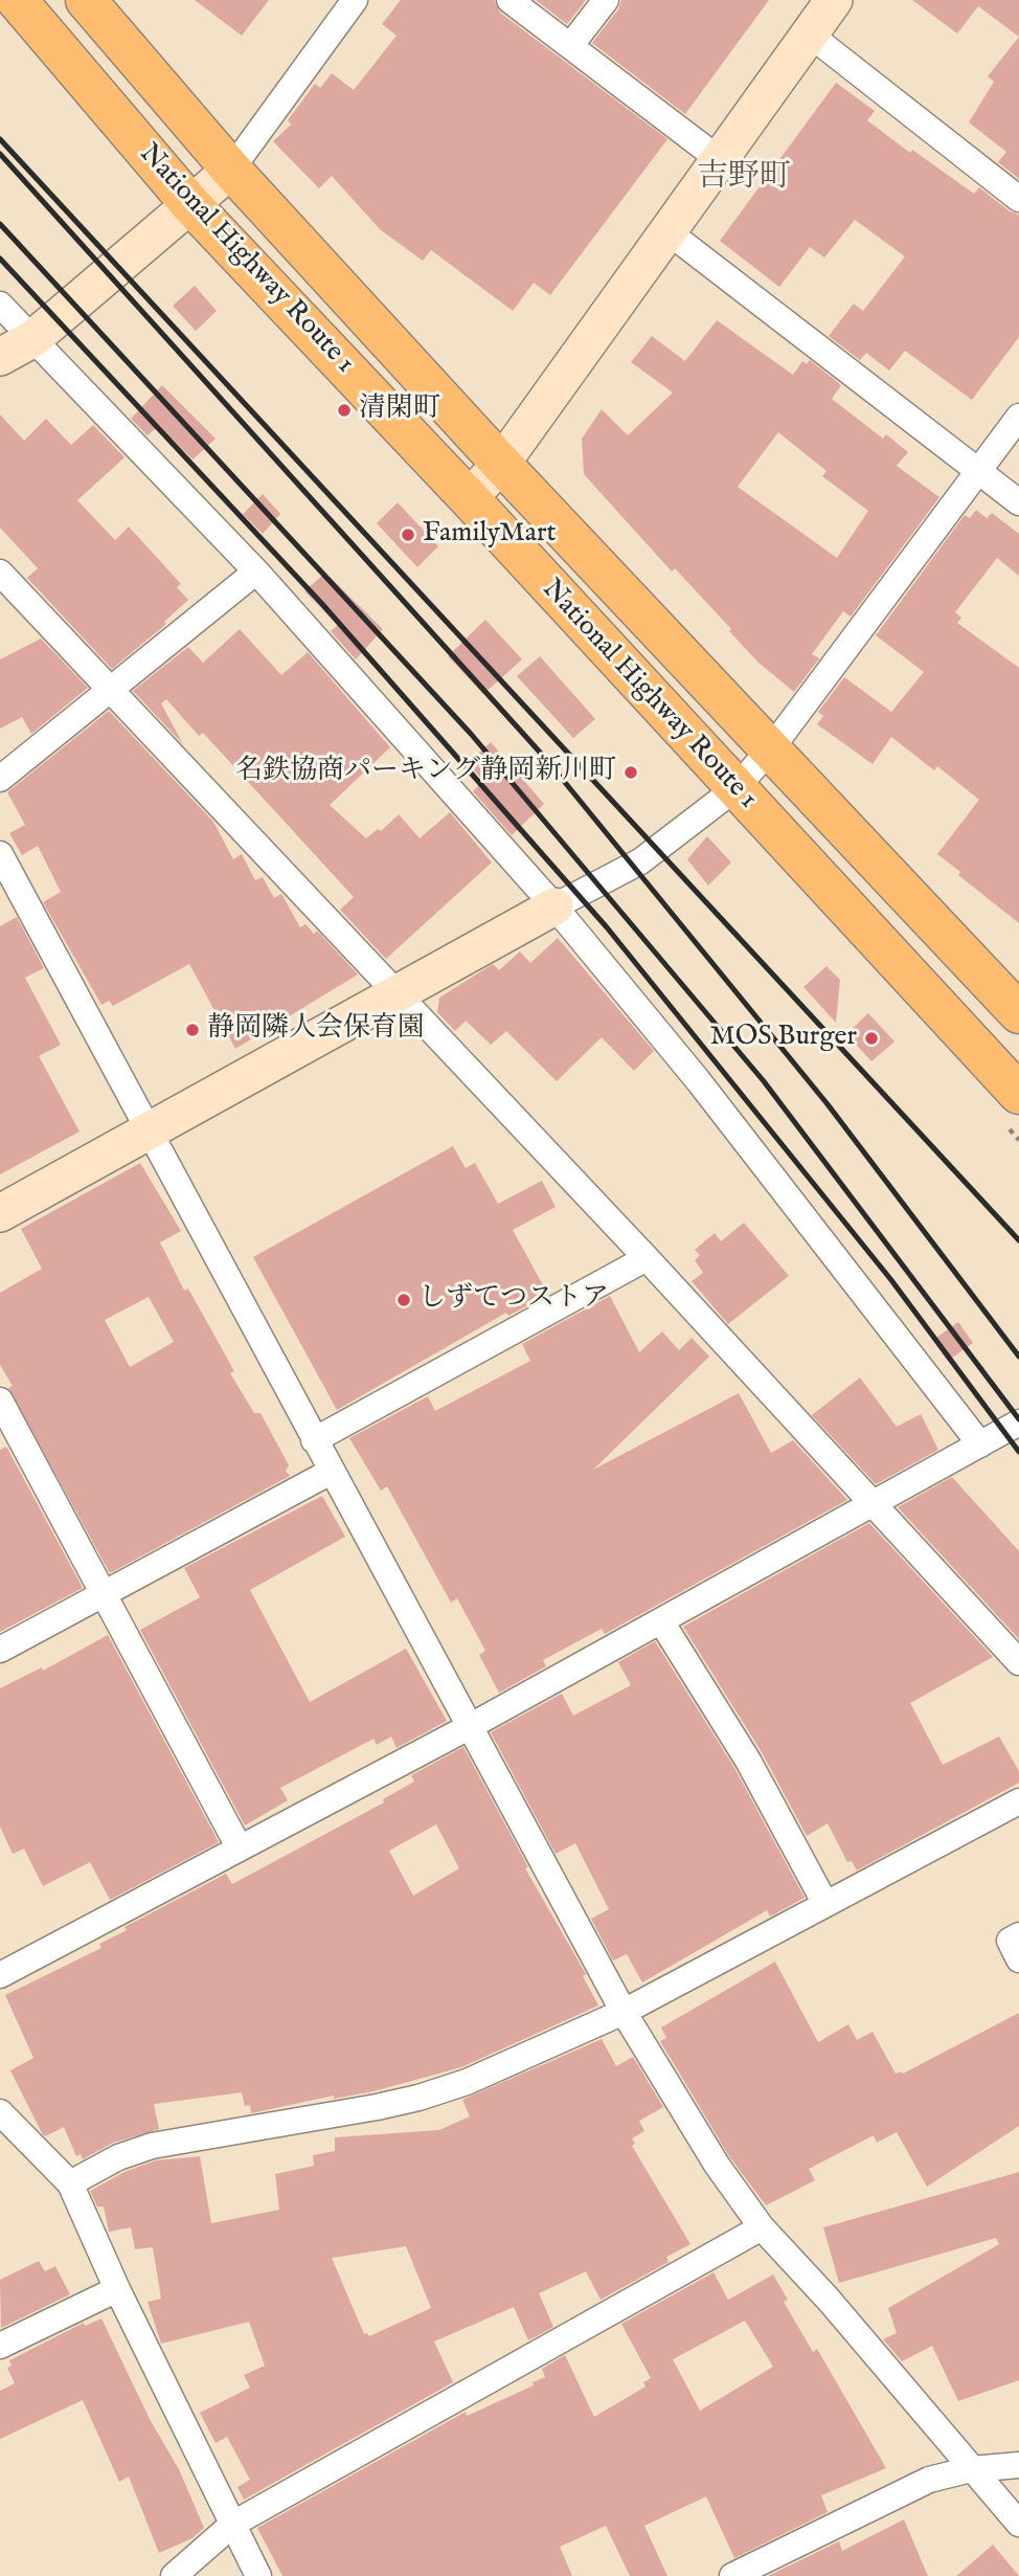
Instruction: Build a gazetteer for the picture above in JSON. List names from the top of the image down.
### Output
{
  "streets": {
    "highway": ["National Highway Route 1"]
  },
  "districts": ["吉野町"],
  "places": [
    "清閑町",
    "FamilyMart",
    "名鉄協商パーキング静岡新川町",
    "静岡隣人会保育園",
    "MOS Burger",
    "しずてつストア"
  ]
}
